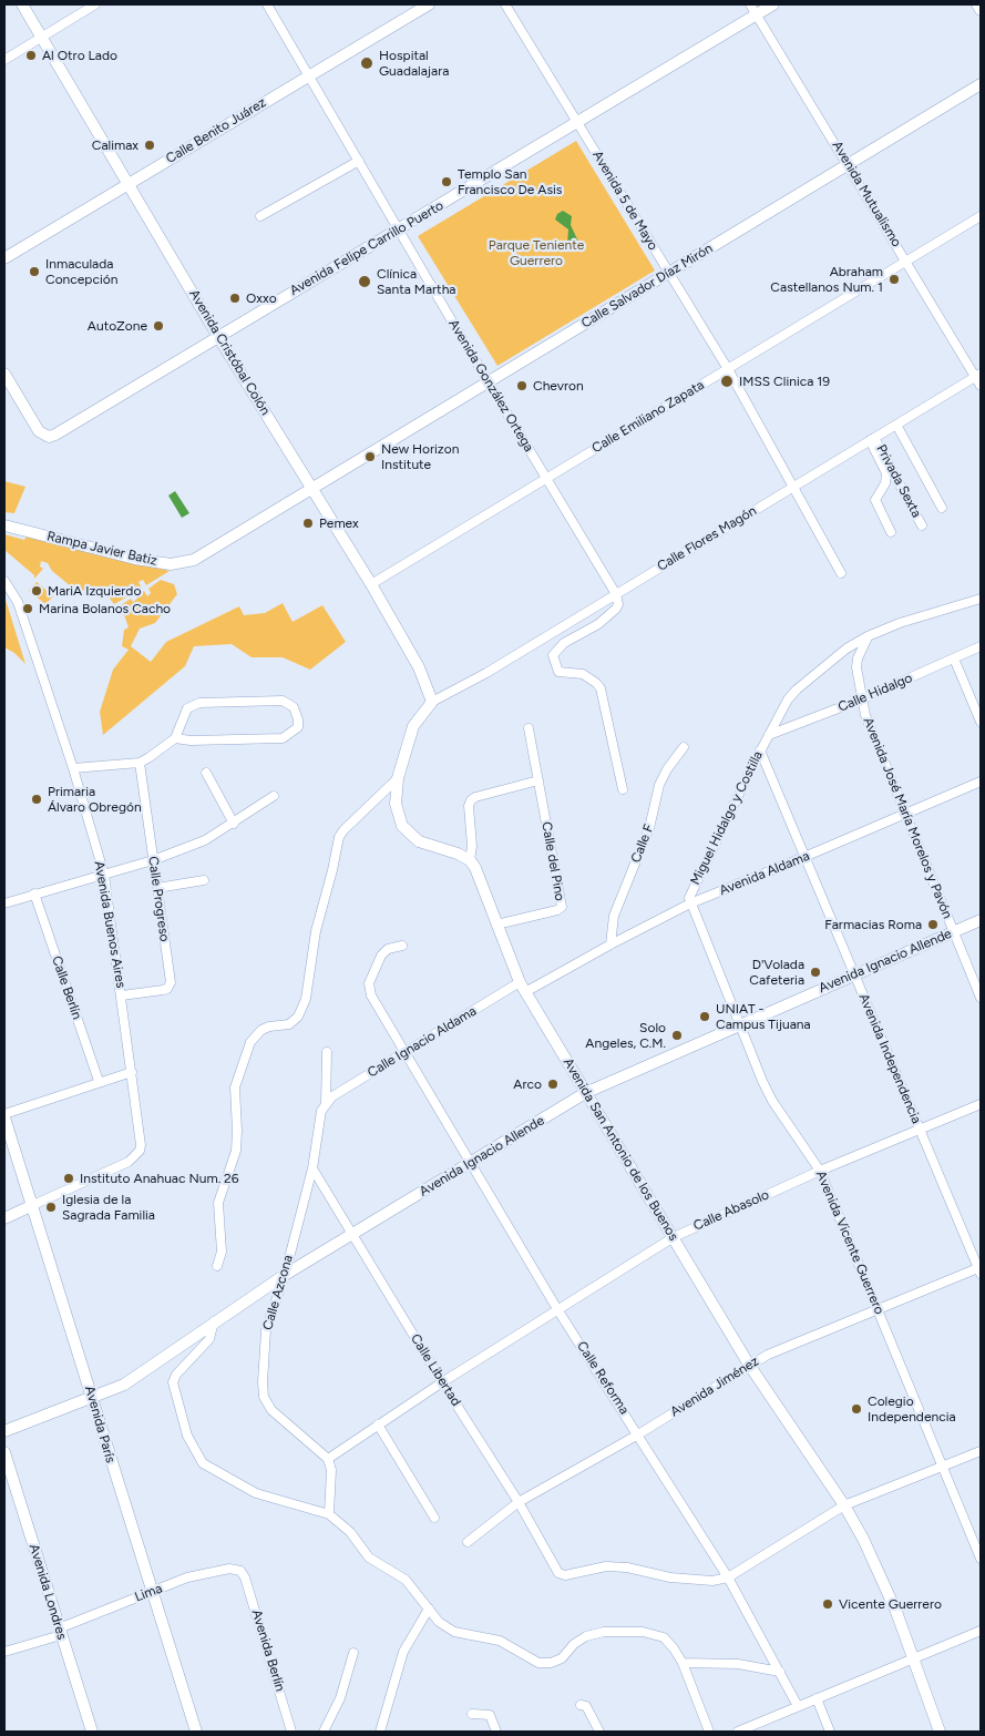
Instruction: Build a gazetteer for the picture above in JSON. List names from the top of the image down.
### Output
{
  "streets": {
    "main road": [
      "Calle Benito Juárez",
      "Avenida Felipe Carrillo Puerto",
      "Calle Salvador Díaz Mirón",
      "Avenida Cristóbal Colón",
      "Rampa Javier Batiz",
      "Avenida Ignacio Allende",
      "Avenida San Antonio de los Buenos",
      "Avenida París",
      "Avenida Londres"
    ],
    "street": [
      "Avenida Mutualismo",
      "Avenida 5 de Mayo",
      "Avenida González Ortega",
      "Calle Emiliano Zapata",
      "Privada Sexta",
      "Calle Flores Magón",
      "Calle Hidalgo",
      "Miguel Hidalgo y Costilla",
      "Avenida José María Morelos y Pavón",
      "Calle F",
      "Calle del Pino",
      "Avenida Aldama",
      "Calle Progreso",
      "Avenida Buenos Aires",
      "Calle Berlín",
      "Calle Ignacio Aldama",
      "Avenida Independencia",
      "Calle Abasolo",
      "Avenida Vicente Guerrero",
      "Calle Azcona",
      "Calle Libertad",
      "Calle Reforma",
      "Avenida Jiménez",
      "Lima",
      "Avenida Berlín"
    ]
  },
  "crossings": [
    ["Calle Benito Juárez", "Avenida Cristóbal Colón"],
    ["Calle Benito Juárez", "Avenida González Ortega"],
    ["Avenida Mutualismo", "Avenida Felipe Carrillo Puerto"],
    ["Avenida Mutualismo", "Calle Salvador Díaz Mirón"],
    ["Avenida Mutualismo", "Calle Emiliano Zapata"],
    ["Avenida Mutualismo", "Calle Flores Magón"],
    ["Avenida 5 de Mayo", "Avenida Felipe Carrillo Puerto"],
    ["Avenida 5 de Mayo", "Calle Salvador Díaz Mirón"],
    ["Avenida 5 de Mayo", "Calle Emiliano Zapata"],
    ["Avenida 5 de Mayo", "Calle Flores Magón"],
    ["Avenida Felipe Carrillo Puerto", "Avenida Cristóbal Colón"],
    ["Avenida Felipe Carrillo Puerto", "Avenida González Ortega"],
    ["Calle Salvador Díaz Mirón", "Avenida Cristóbal Colón"],
    ["Calle Salvador Díaz Mirón", "Avenida González Ortega"],
    ["Calle Salvador Díaz Mirón", "Rampa Javier Batiz"],
    ["Avenida Cristóbal Colón", "Calle Emiliano Zapata"],
    ["Avenida Cristóbal Colón", "Calle Flores Magón"],
    ["Avenida Cristóbal Colón", "Rampa Javier Batiz"],
    ["Avenida González Ortega", "Calle Emiliano Zapata"],
    ["Avenida González Ortega", "Calle Flores Magón"],
    ["Privada Sexta", "Calle Flores Magón"],
    ["Calle Hidalgo", "Miguel Hidalgo y Costilla"],
    ["Calle Hidalgo", "Avenida José María Morelos y Pavón"],
    ["Miguel Hidalgo y Costilla", "Avenida José María Morelos y Pavón"],
    ["Miguel Hidalgo y Costilla", "Avenida Aldama"],
    ["Miguel Hidalgo y Costilla", "Avenida Independencia"],
    ["Miguel Hidalgo y Costilla", "Avenida Vicente Guerrero"],
    ["Avenida José María Morelos y Pavón", "Avenida Aldama"],
    ["Avenida José María Morelos y Pavón", "Avenida Ignacio Allende"],
    ["Calle F", "Avenida Aldama"],
    ["Calle del Pino", "Avenida San Antonio de los Buenos"],
    ["Avenida Aldama", "Calle Ignacio Aldama"],
    ["Avenida Aldama", "Avenida Independencia"],
    ["Avenida Aldama", "Avenida San Antonio de los Buenos"],
    ["Avenida Aldama", "Avenida Vicente Guerrero"],
    ["Calle Progreso", "Avenida Buenos Aires"],
    ["Avenida Buenos Aires", "Avenida París"],
    ["Avenida Ignacio Allende", "Avenida Independencia"],
    ["Avenida Ignacio Allende", "Avenida San Antonio de los Buenos"],
    ["Avenida Ignacio Allende", "Avenida Vicente Guerrero"],
    ["Avenida Ignacio Allende", "Calle Azcona"],
    ["Avenida Ignacio Allende", "Calle Libertad"],
    ["Avenida Ignacio Allende", "Calle Reforma"],
    ["Avenida Ignacio Allende", "Avenida París"],
    ["Calle Ignacio Aldama", "Avenida San Antonio de los Buenos"],
    ["Calle Ignacio Aldama", "Calle Azcona"],
    ["Calle Ignacio Aldama", "Calle Reforma"],
    ["Avenida Independencia", "Calle Abasolo"],
    ["Avenida Independencia", "Avenida Jiménez"],
    ["Avenida San Antonio de los Buenos", "Calle Abasolo"],
    ["Avenida San Antonio de los Buenos", "Avenida Jiménez"],
    ["Calle Abasolo", "Avenida Vicente Guerrero"],
    ["Calle Abasolo", "Calle Azcona"],
    ["Calle Abasolo", "Calle Libertad"],
    ["Calle Abasolo", "Calle Reforma"],
    ["Avenida Vicente Guerrero", "Avenida Jiménez"],
    ["Calle Azcona", "Calle Libertad"],
    ["Calle Libertad", "Calle Reforma"],
    ["Calle Libertad", "Avenida Jiménez"],
    ["Calle Reforma", "Avenida Jiménez"],
    ["Avenida París", "Lima"],
    ["Avenida Londres", "Lima"],
    ["Lima", "Avenida Berlín"]
  ],
  "parks": ["Parque Teniente Guerrero"],
  "places": [
    "Al Otro Lado",
    "Hospital Guadalajara",
    "Calimax",
    "Templo San Francisco De Asis",
    "Inmaculada Concepción",
    "Abraham Castellanos Num. 1",
    "Clínica Santa Martha",
    "Oxxo",
    "AutoZone",
    "IMSS Clinica 19",
    "Chevron",
    "New Horizon Institute",
    "Pemex",
    "MariA Izquierdo",
    "Marina Bolanos Cacho",
    "Primaria Álvaro Obregón",
    "Farmacias Roma",
    "D'Volada Cafeteria",
    "UNIAT - Campus Tijuana",
    "Solo Angeles, C.M.",
    "Arco",
    "Instituto Anahuac Num. 26",
    "Iglesia de la Sagrada Familia",
    "Colegio Independencia",
    "Vicente Guerrero"
  ]
}
